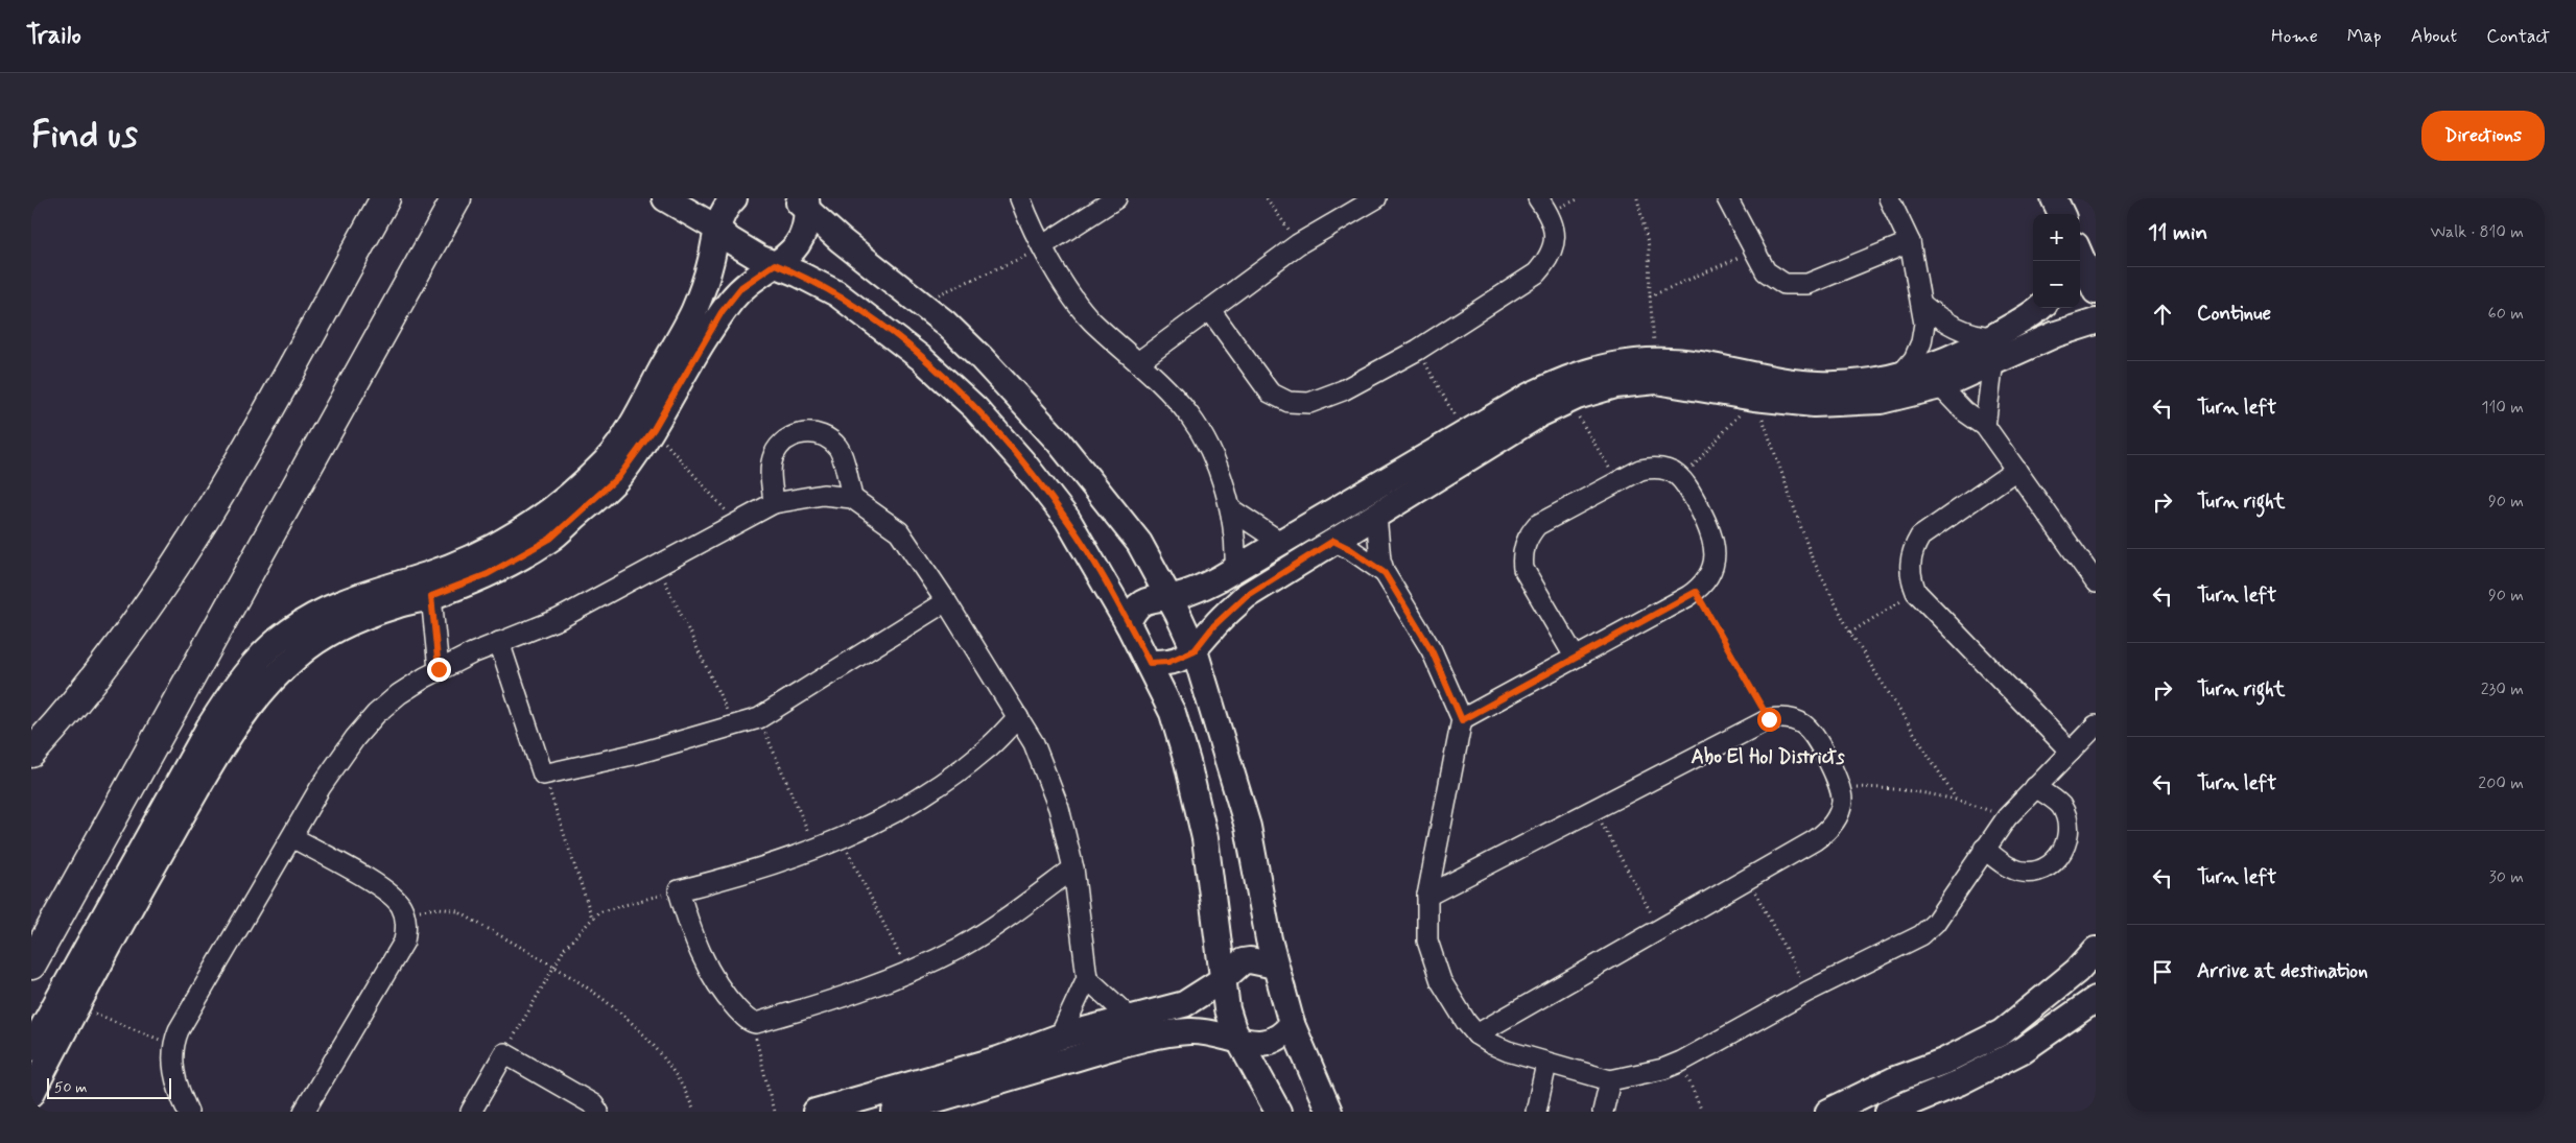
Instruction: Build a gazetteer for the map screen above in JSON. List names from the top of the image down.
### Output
{
  "districts": ["Abo El Hol Districts"],
  "scale_bar": "50 m",
  "page": {
    "header": "Trailo",
    "nav": [
      "Home",
      "Map",
      "About",
      "Contact"
    ],
    "buttons": "Directions",
    "title": "Find us",
    "heading": ["11 min", "Walk · 810 m"],
    "map_buttons": ["+", "−"],
    "list": [
      ["Continue", "60 m"],
      ["Turn left", "110 m"],
      ["Turn right", "90 m"],
      ["Turn left", "90 m"],
      ["Turn right", "230 m"],
      ["Turn left", "200 m"],
      ["Turn left", "30 m"],
      "Arrive at destination"
    ],
    "scale": "50 m"
  }
}
